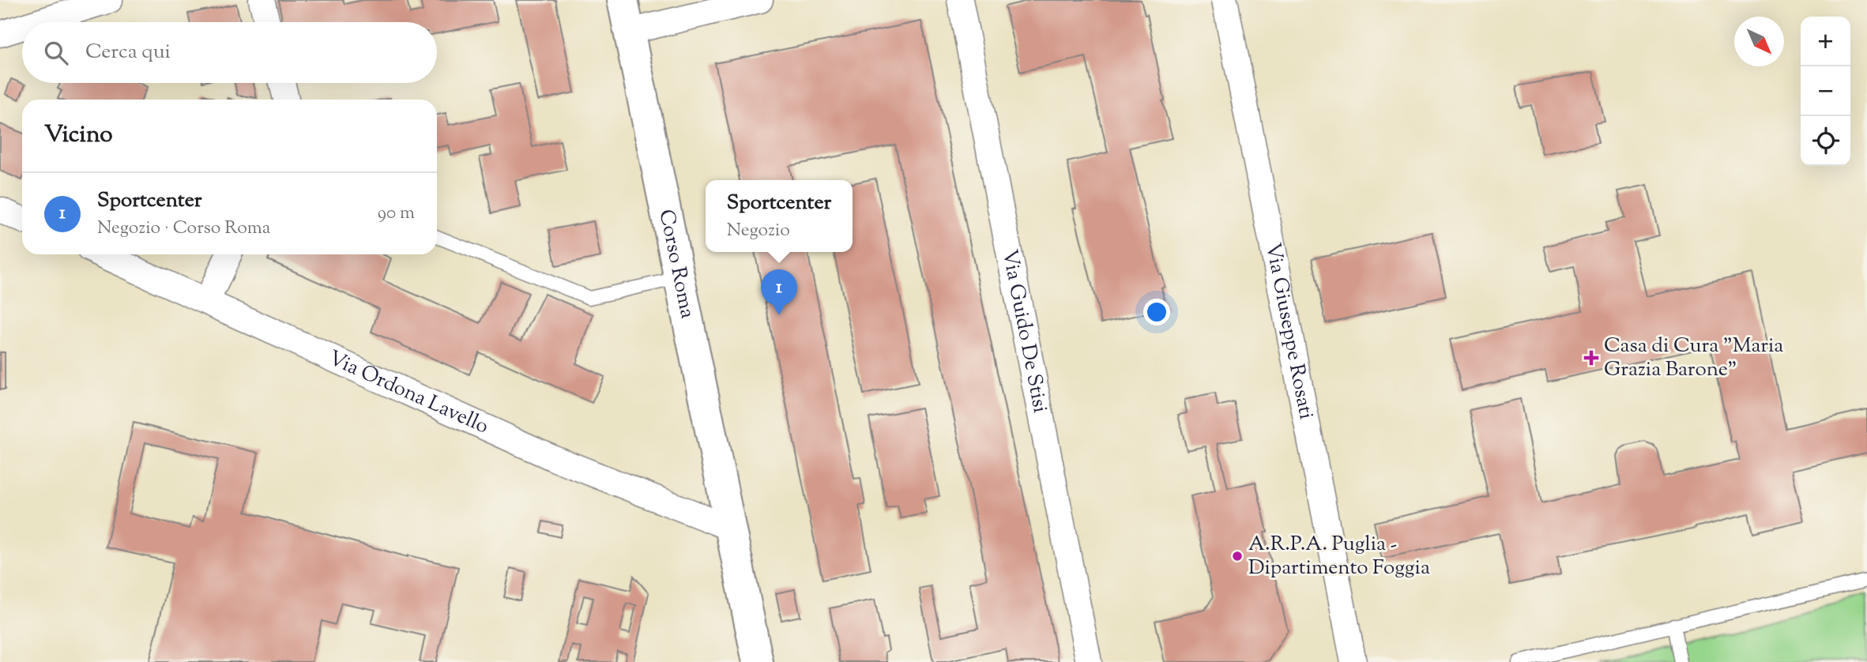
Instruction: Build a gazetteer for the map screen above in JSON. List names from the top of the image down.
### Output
{
  "streets": {
    "street": [
      "Corso Roma",
      "Via Guido De Stisi",
      "Via Giuseppe Rosati",
      "Via Ordona Lavello"
    ]
  },
  "crossings": [
    ["Corso Roma", "Via Ordona Lavello"]
  ],
  "places": {
    "health": ["Casa di Cura \"Maria Grazia Barone\""],
    "other": ["A.R.P.A. Puglia - Dipartimento Foggia"]
  },
  "north": "bottom right",
  "page": {
    "map_buttons": ["+", "−"],
    "search": "Cerca qui",
    "heading": "Vicino",
    "list": [
      {
        "mark": "1",
        "name": "Sportcenter",
        "note": "Negozio · Corso Roma",
        "value": "90 m"
      }
    ],
    "popup": ["Sportcenter", "Negozio"],
    "pins": "1"
  }
}
